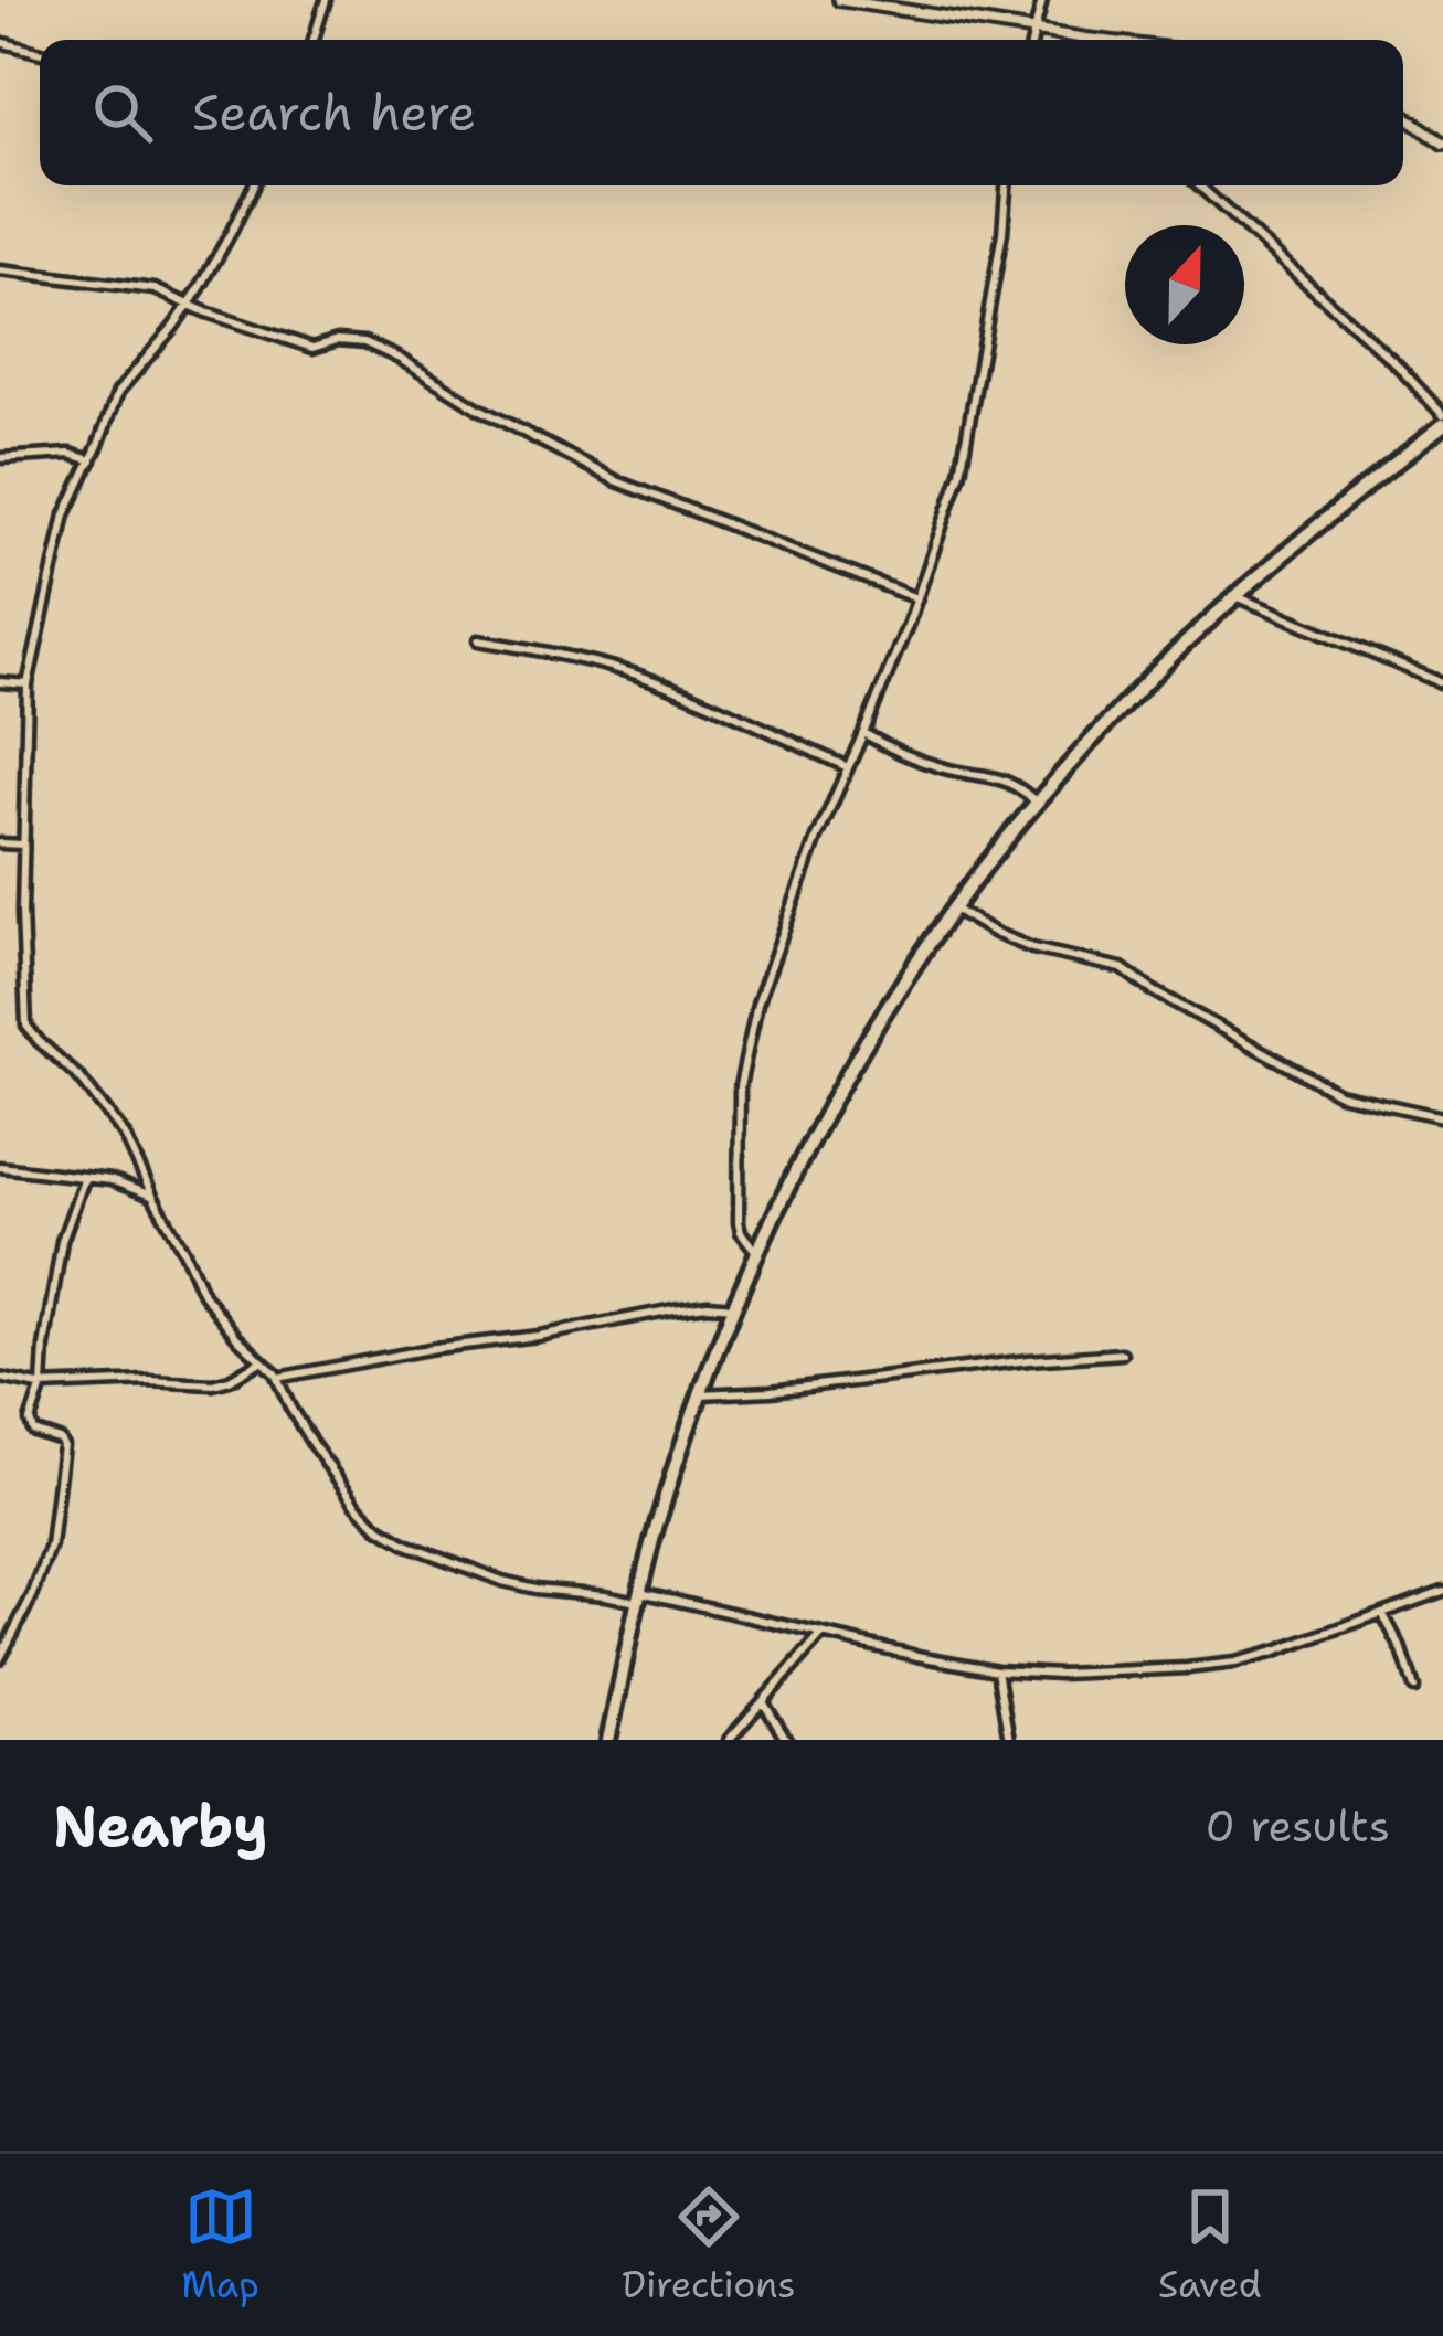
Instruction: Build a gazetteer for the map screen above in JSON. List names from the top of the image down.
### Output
{
  "north": "top",
  "page": {
    "search": "Search here",
    "heading": ["Nearby", "0 results"],
    "nav": ["Map", "Directions", "Saved"]
  }
}
